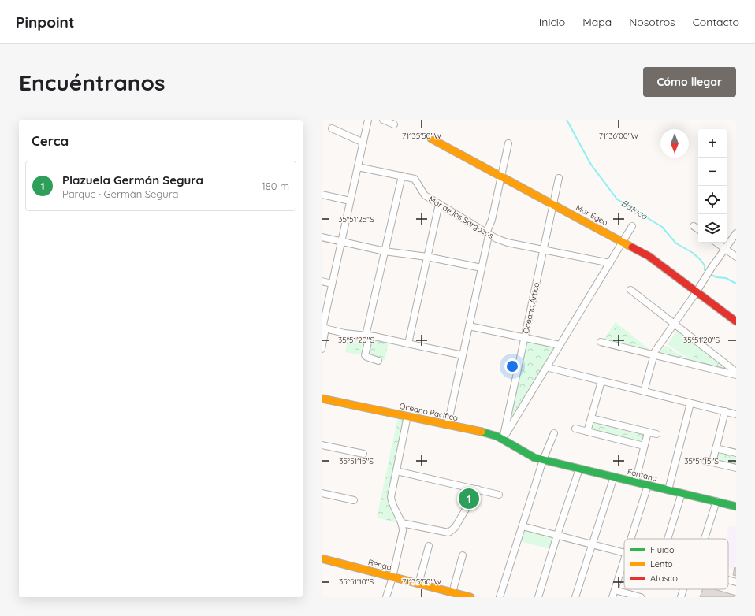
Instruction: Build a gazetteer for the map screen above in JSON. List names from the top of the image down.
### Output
{
  "streets": {
    "street": [
      "Mar Egeo",
      "Mar de los Sargazos",
      "Océano Ártico",
      "Océano Pacífico",
      "Fontana",
      "Rengo"
    ]
  },
  "crossings": [
    ["Mar Egeo", "Océano Ártico"],
    ["Mar de los Sargazos", "Océano Ártico"],
    ["Océano Ártico", "Océano Pacífico"],
    ["Océano Pacífico", "Fontana"]
  ],
  "water": ["Batuco"],
  "legend": ["Fluido", "Lento", "Atasco"],
  "north": "bottom",
  "page": {
    "header": "Pinpoint",
    "nav": [
      "Inicio",
      "Mapa",
      "Nosotros",
      "Contacto"
    ],
    "buttons": "Cómo llegar",
    "title": "Encuéntranos",
    "heading": "Cerca",
    "map_buttons": ["+", "−"],
    "list": [
      {
        "mark": "1",
        "name": "Plazuela Germán Segura",
        "note": "Parque · Germán Segura",
        "value": "180 m"
      }
    ],
    "pins": "1"
  },
  "coordinates": [
    "71°35'50\"W",
    "71°36'00\"W",
    "35°51'25\"S",
    "35°51'20\"S",
    "35°51'15\"S",
    "35°51'10\"S"
  ]
}
